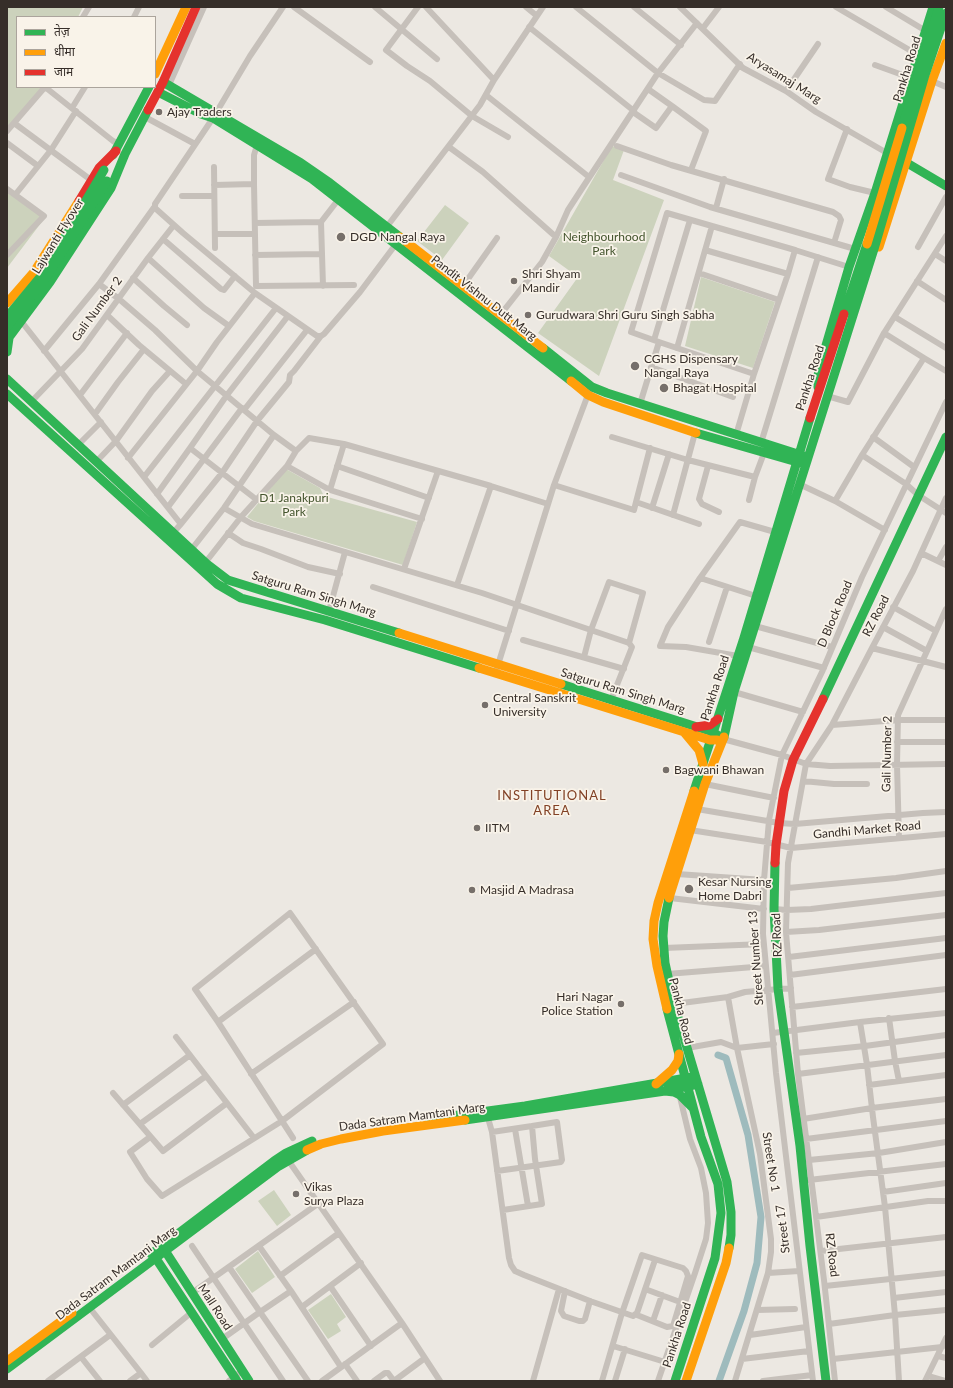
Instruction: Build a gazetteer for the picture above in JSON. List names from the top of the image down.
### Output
{
  "streets": {
    "street": [
      "Pankha Road",
      "Aryasamaj Marg",
      "Lajwanti Flyover",
      "Pandit Vishnu Dutt Marg",
      "Gali Number 2",
      "Satguru Ram Singh Marg",
      "D Block Road",
      "RZ Road",
      "Gandhi Market Road",
      "Street Number 13",
      "Dada Satram Mamtani Marg",
      "Street No 1",
      "Street 17",
      "Mall Road"
    ]
  },
  "crossings": [
    ["Pankha Road", "Pandit Vishnu Dutt Marg"],
    ["Pankha Road", "Satguru Ram Singh Marg"],
    ["Pankha Road", "Gandhi Market Road"],
    ["Pankha Road", "Dada Satram Mamtani Marg"],
    ["Gali Number 2", "Satguru Ram Singh Marg"],
    ["Gali Number 2", "Gandhi Market Road"],
    ["D Block Road", "Gandhi Market Road"],
    ["D Block Road", "Street Number 13"],
    ["RZ Road", "Gandhi Market Road"],
    ["Gandhi Market Road", "Street Number 13"],
    ["Street Number 13", "Street 17"],
    ["Dada Satram Mamtani Marg", "Mall Road"]
  ],
  "districts": ["INSTITUTIONAL AREA"],
  "parks": ["Neighbourhood Park", "D1 Janakpuri Park"],
  "places": [
    "Ajay Traders",
    "DGD Nangal Raya",
    "Shri Shyam Mandir",
    "Gurudwara Shri Guru Singh Sabha",
    "CGHS Dispensary Nangal Raya",
    "Bhagat Hospital",
    "Central Sanskrit University",
    "Bagwani Bhawan",
    "IITM",
    "Kesar Nursing Home Dabri",
    "Masjid A Madrasa",
    "Hari Nagar Police Station",
    "Vikas Surya Plaza"
  ],
  "legend": ["तेज़", "धीमा", "जाम"]
}
